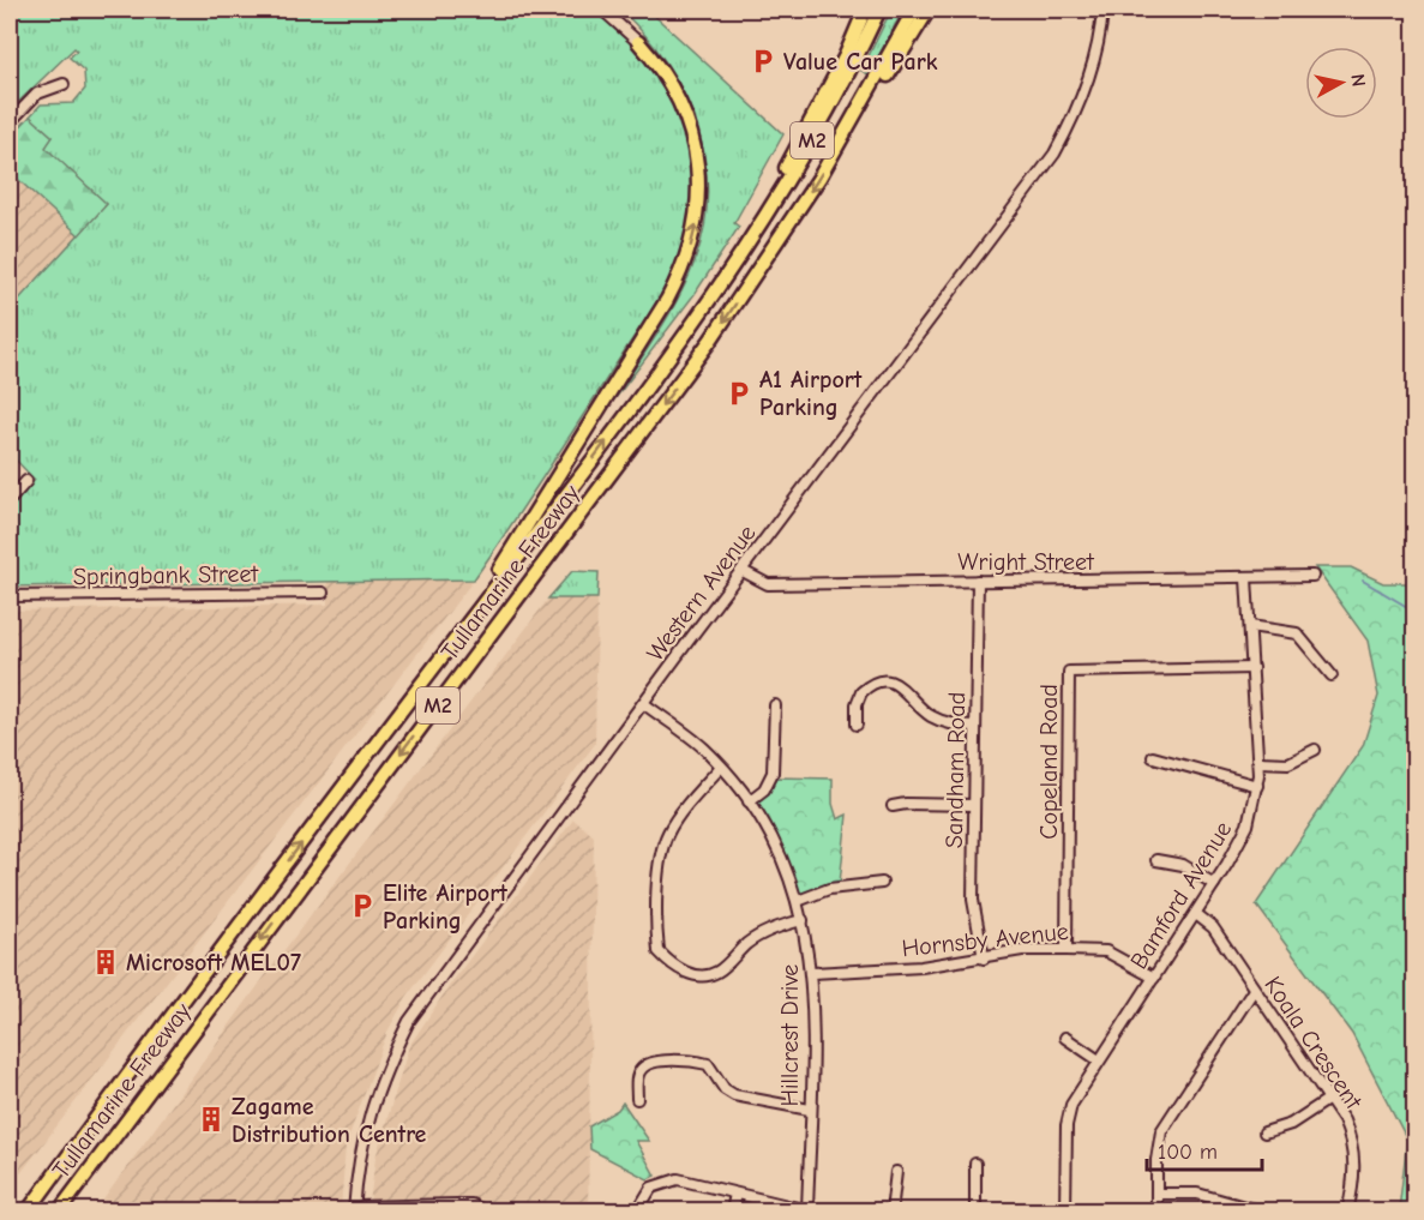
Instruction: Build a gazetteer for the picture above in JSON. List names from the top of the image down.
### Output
{
  "streets": {
    "highway": ["M2", "Tullamarine Freeway"],
    "street": [
      "Wright Street",
      "Springbank Street",
      "Western Avenue",
      "Copeland Road",
      "Sandham Road",
      "Bamford Avenue",
      "Hornsby Avenue",
      "Hillcrest Drive",
      "Koala Crescent"
    ]
  },
  "crossings": [
    ["Wright Street", "Western Avenue"],
    ["Wright Street", "Sandham Road"],
    ["Wright Street", "Bamford Avenue"],
    ["Western Avenue", "Hillcrest Drive"],
    ["Copeland Road", "Bamford Avenue"],
    ["Copeland Road", "Hornsby Avenue"],
    ["Sandham Road", "Hornsby Avenue"],
    ["Bamford Avenue", "Hornsby Avenue"],
    ["Bamford Avenue", "Koala Crescent"],
    ["Hornsby Avenue", "Hillcrest Drive"]
  ],
  "places": {
    "parking": ["Value Car Park", "A1 Airport Parking", "Elite Airport Parking"],
    "building": ["Microsoft MEL07", "Zagame Distribution Centre"]
  },
  "scale_bar": "100 m",
  "north": "right"
}
